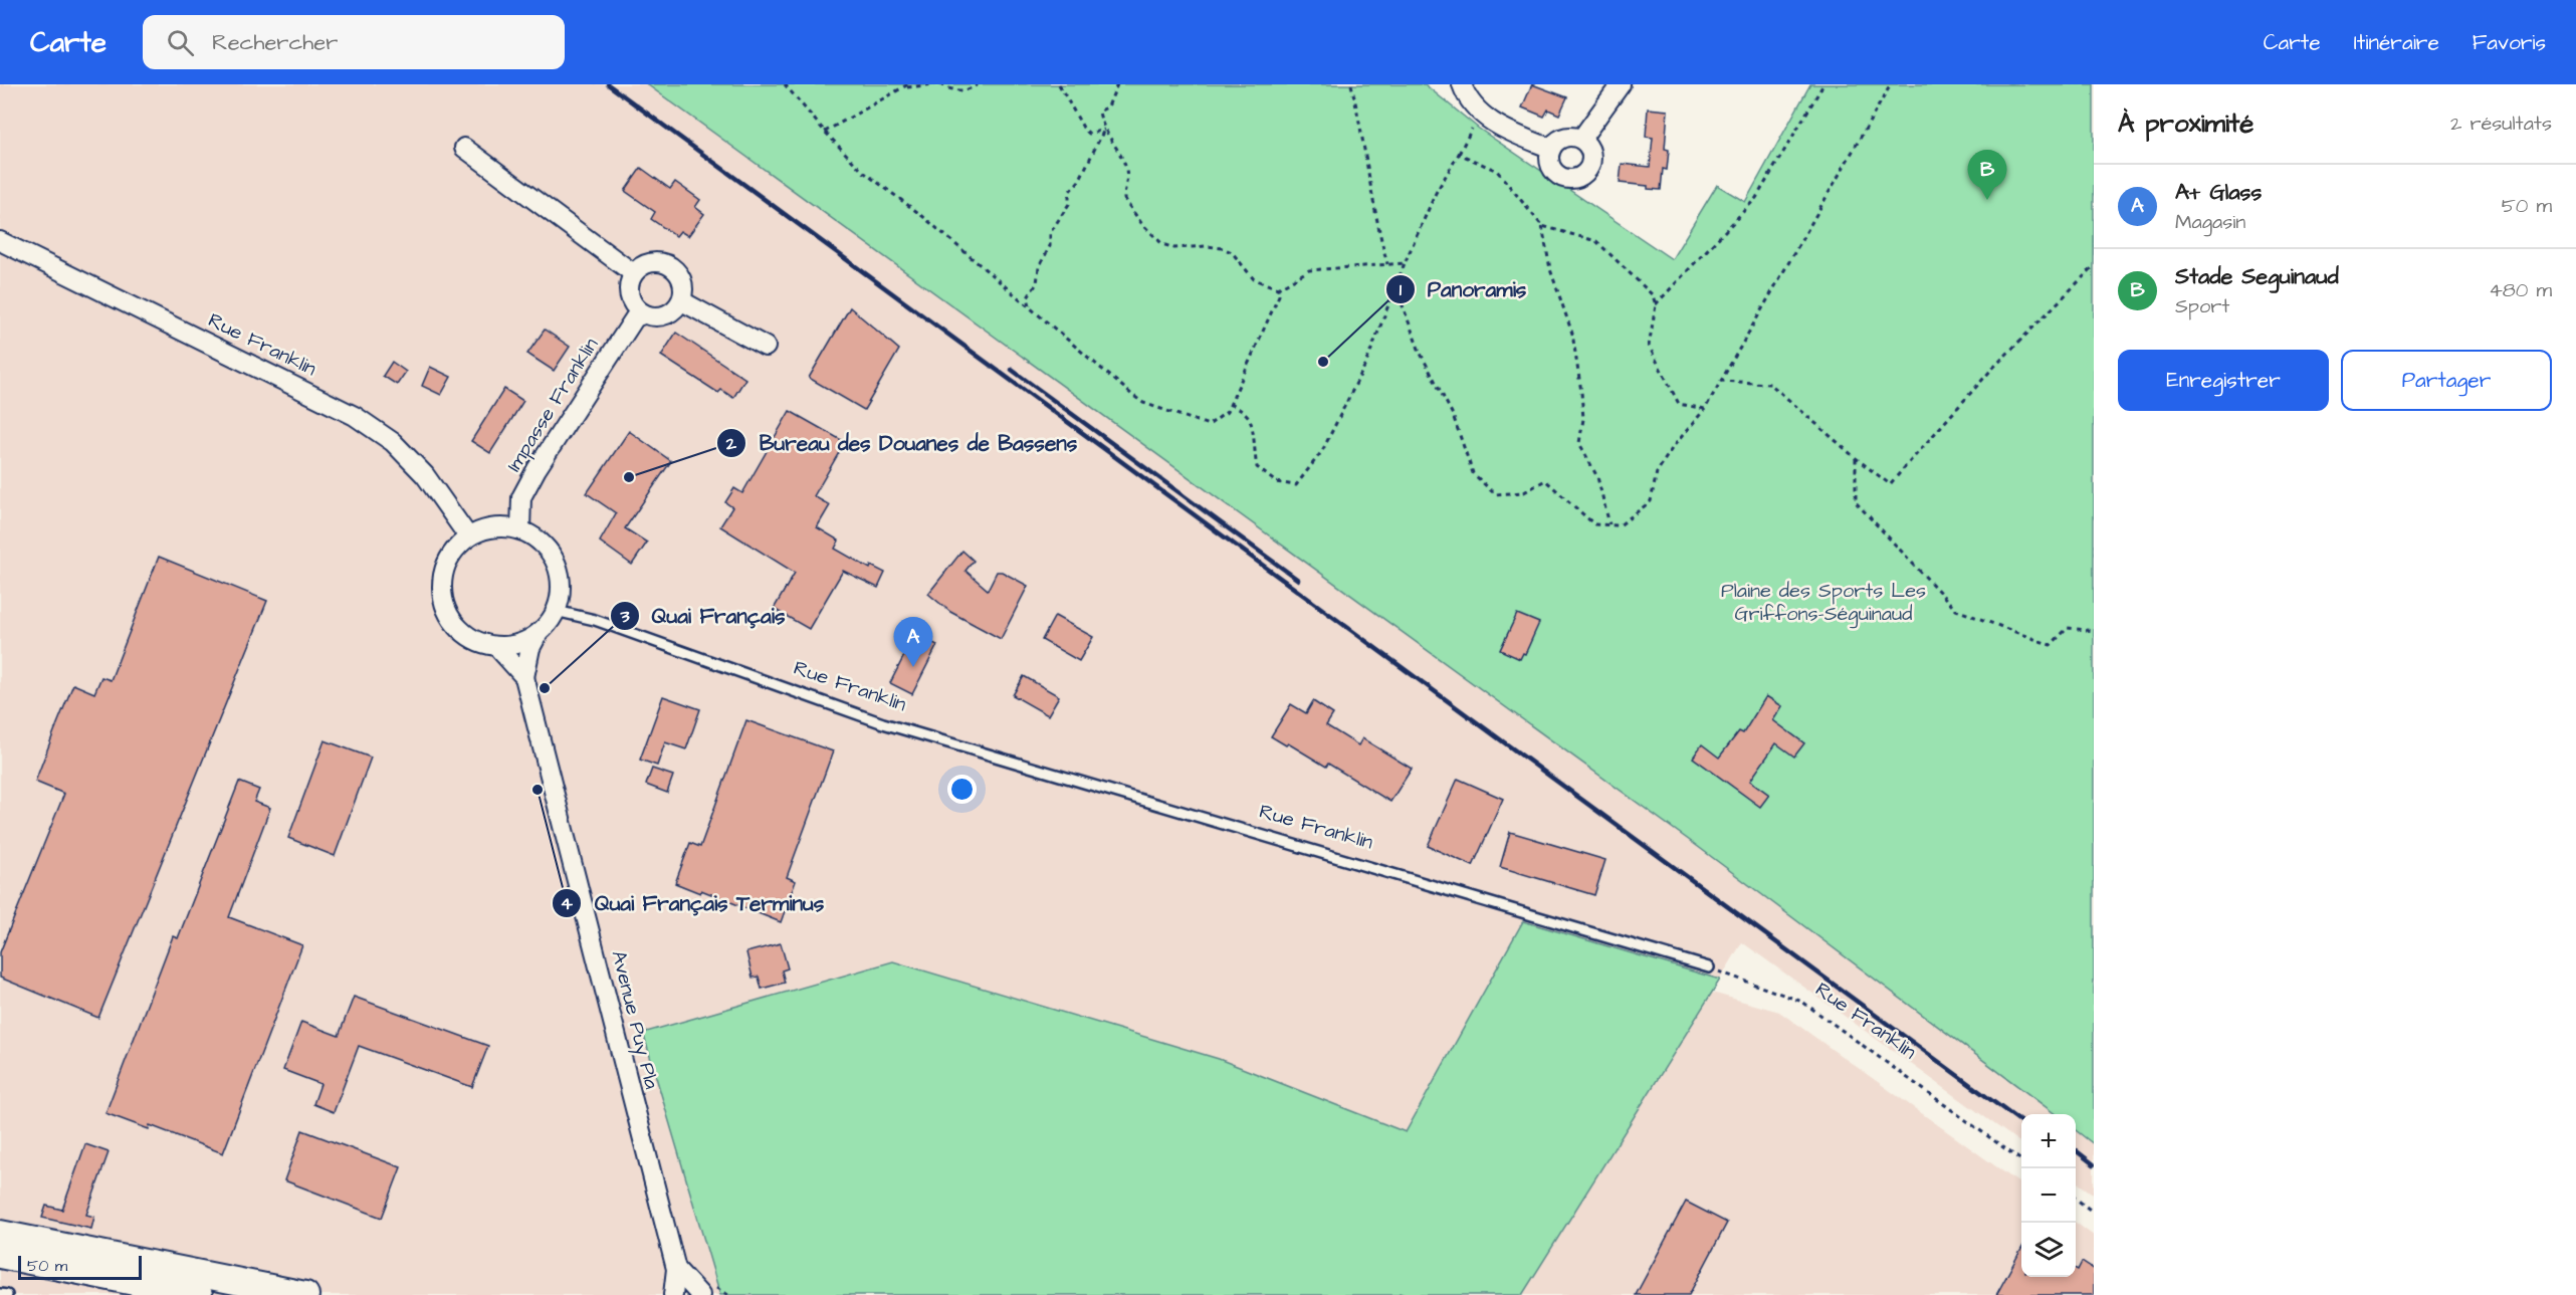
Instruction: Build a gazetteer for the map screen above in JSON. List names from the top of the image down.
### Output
{
  "streets": {
    "street": ["Rue Franklin", "Impasse Franklin", "Avenue Puy Pla"]
  },
  "crossings": [
    ["Rue Franklin", "Impasse Franklin"],
    ["Rue Franklin", "Avenue Puy Pla"],
    ["Impasse Franklin", "Avenue Puy Pla"]
  ],
  "parks": ["Plaine des Sports Les Griffons-Séguinaud"],
  "places": [
    "Panoramis",
    "Bureau des Douanes de Bassens",
    "Quai Français",
    "Quai Français Terminus"
  ],
  "scale_bar": "50 m",
  "page": {
    "header": "Carte",
    "search": "Rechercher",
    "nav": ["Carte", "Itinéraire", "Favoris"],
    "heading": ["À proximité", "2 résultats"],
    "pins": ["B", "A"],
    "list": [
      {
        "mark": "A",
        "name": "A+ Glass",
        "note": "Magasin",
        "value": "50 m"
      },
      {
        "mark": "B",
        "name": "Stade Seguinaud",
        "note": "Sport",
        "value": "480 m"
      }
    ],
    "buttons": ["Enregistrer", "Partager"],
    "map_buttons": ["+", "−"],
    "scale": "50 m"
  }
}
